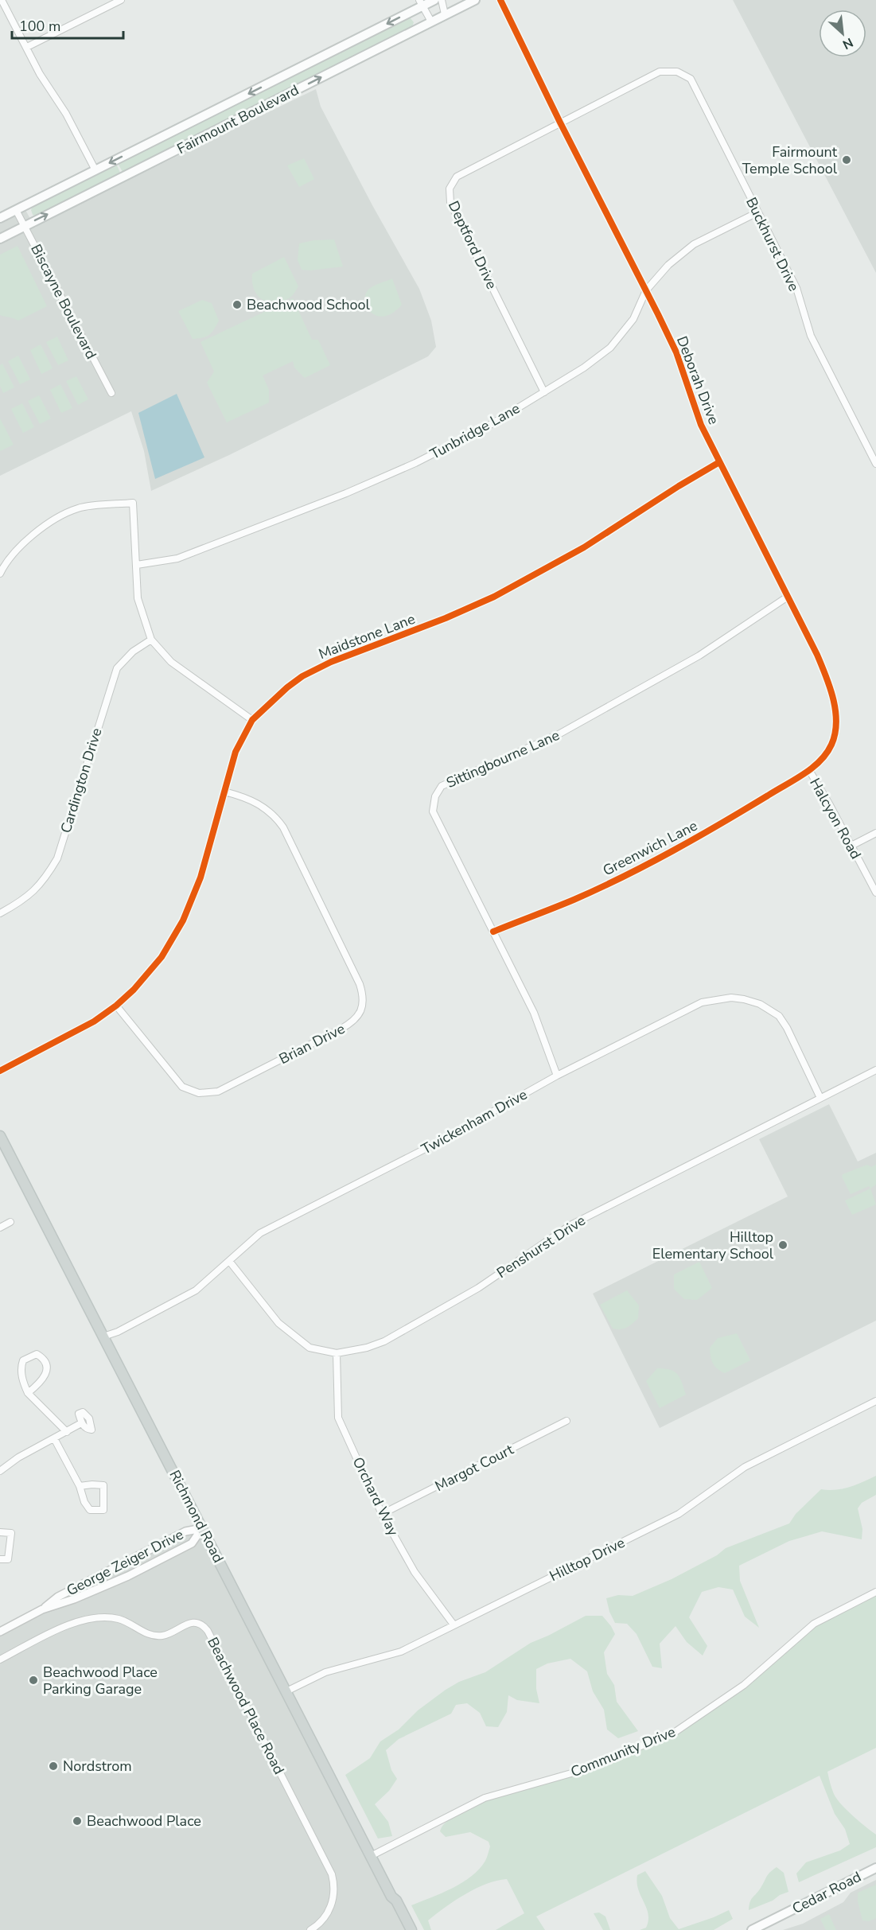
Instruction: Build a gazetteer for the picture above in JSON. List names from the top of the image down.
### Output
{
  "streets": {
    "main road": ["Fairmount Boulevard", "Richmond Road", "Cedar Road"],
    "street": [
      "Buckhurst Drive",
      "Deptford Drive",
      "Biscayne Boulevard",
      "Deborah Drive",
      "Tunbridge Lane",
      "Maidstone Lane",
      "Sittingbourne Lane",
      "Cardington Drive",
      "Halcyon Road",
      "Greenwich Lane",
      "Brian Drive",
      "Twickenham Drive",
      "Penshurst Drive",
      "Margot Court",
      "Orchard Way",
      "Hilltop Drive",
      "George Zeiger Drive",
      "Beachwood Place Road",
      "Community Drive"
    ]
  },
  "crossings": [
    ["Fairmount Boulevard", "Biscayne Boulevard"],
    ["Buckhurst Drive", "Deptford Drive"],
    ["Buckhurst Drive", "Deborah Drive"],
    ["Buckhurst Drive", "Tunbridge Lane"],
    ["Deptford Drive", "Deborah Drive"],
    ["Deptford Drive", "Tunbridge Lane"],
    ["Deborah Drive", "Tunbridge Lane"],
    ["Deborah Drive", "Maidstone Lane"],
    ["Deborah Drive", "Sittingbourne Lane"],
    ["Deborah Drive", "Halcyon Road"],
    ["Deborah Drive", "Greenwich Lane"],
    ["Maidstone Lane", "Brian Drive"],
    ["Sittingbourne Lane", "Greenwich Lane"],
    ["Sittingbourne Lane", "Twickenham Drive"],
    ["Halcyon Road", "Greenwich Lane"],
    ["Twickenham Drive", "Penshurst Drive"],
    ["Twickenham Drive", "Richmond Road"],
    ["Penshurst Drive", "Orchard Way"],
    ["Margot Court", "Orchard Way"],
    ["Orchard Way", "Hilltop Drive"],
    ["Richmond Road", "Hilltop Drive"],
    ["Richmond Road", "George Zeiger Drive"],
    ["Richmond Road", "Community Drive"]
  ],
  "places": [
    "Fairmount Temple School",
    "Beachwood School",
    "Hilltop Elementary School",
    "Beachwood Place Parking Garage",
    "Nordstrom",
    "Beachwood Place"
  ],
  "scale_bar": "100 m",
  "north": "bottom right"
}
